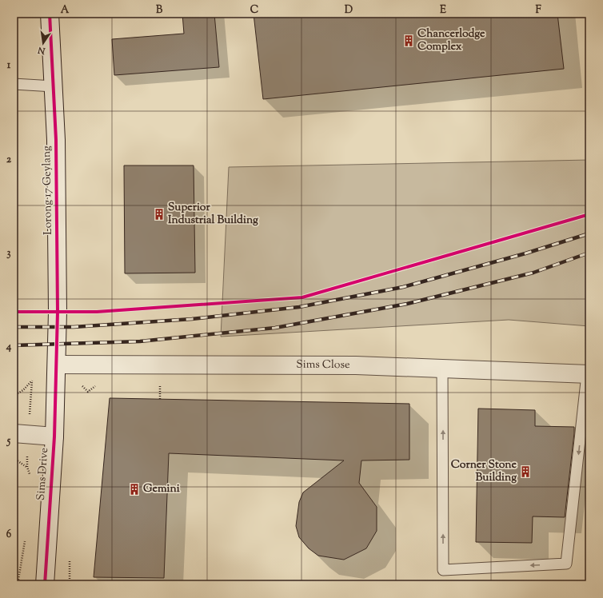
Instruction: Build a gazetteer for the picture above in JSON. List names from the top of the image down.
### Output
{
  "streets": {
    "street": ["Lorong 17 Geylang", "Sims Close", "Sims Drive"]
  },
  "crossings": [
    ["Lorong 17 Geylang", "Sims Close"],
    ["Lorong 17 Geylang", "Sims Drive"],
    ["Sims Close", "Sims Drive"]
  ],
  "places": {
    "building": [
      "Chancerlodge Complex",
      "Superior Industrial Building",
      "Corner Stone Building",
      "Gemini"
    ]
  },
  "north": "bottom",
  "grid": {
    "columns": [
      "A",
      "B",
      "C",
      "D",
      "E",
      "F"
    ],
    "rows": [
      "1",
      "2",
      "3",
      "4",
      "5",
      "6"
    ]
  }
}
